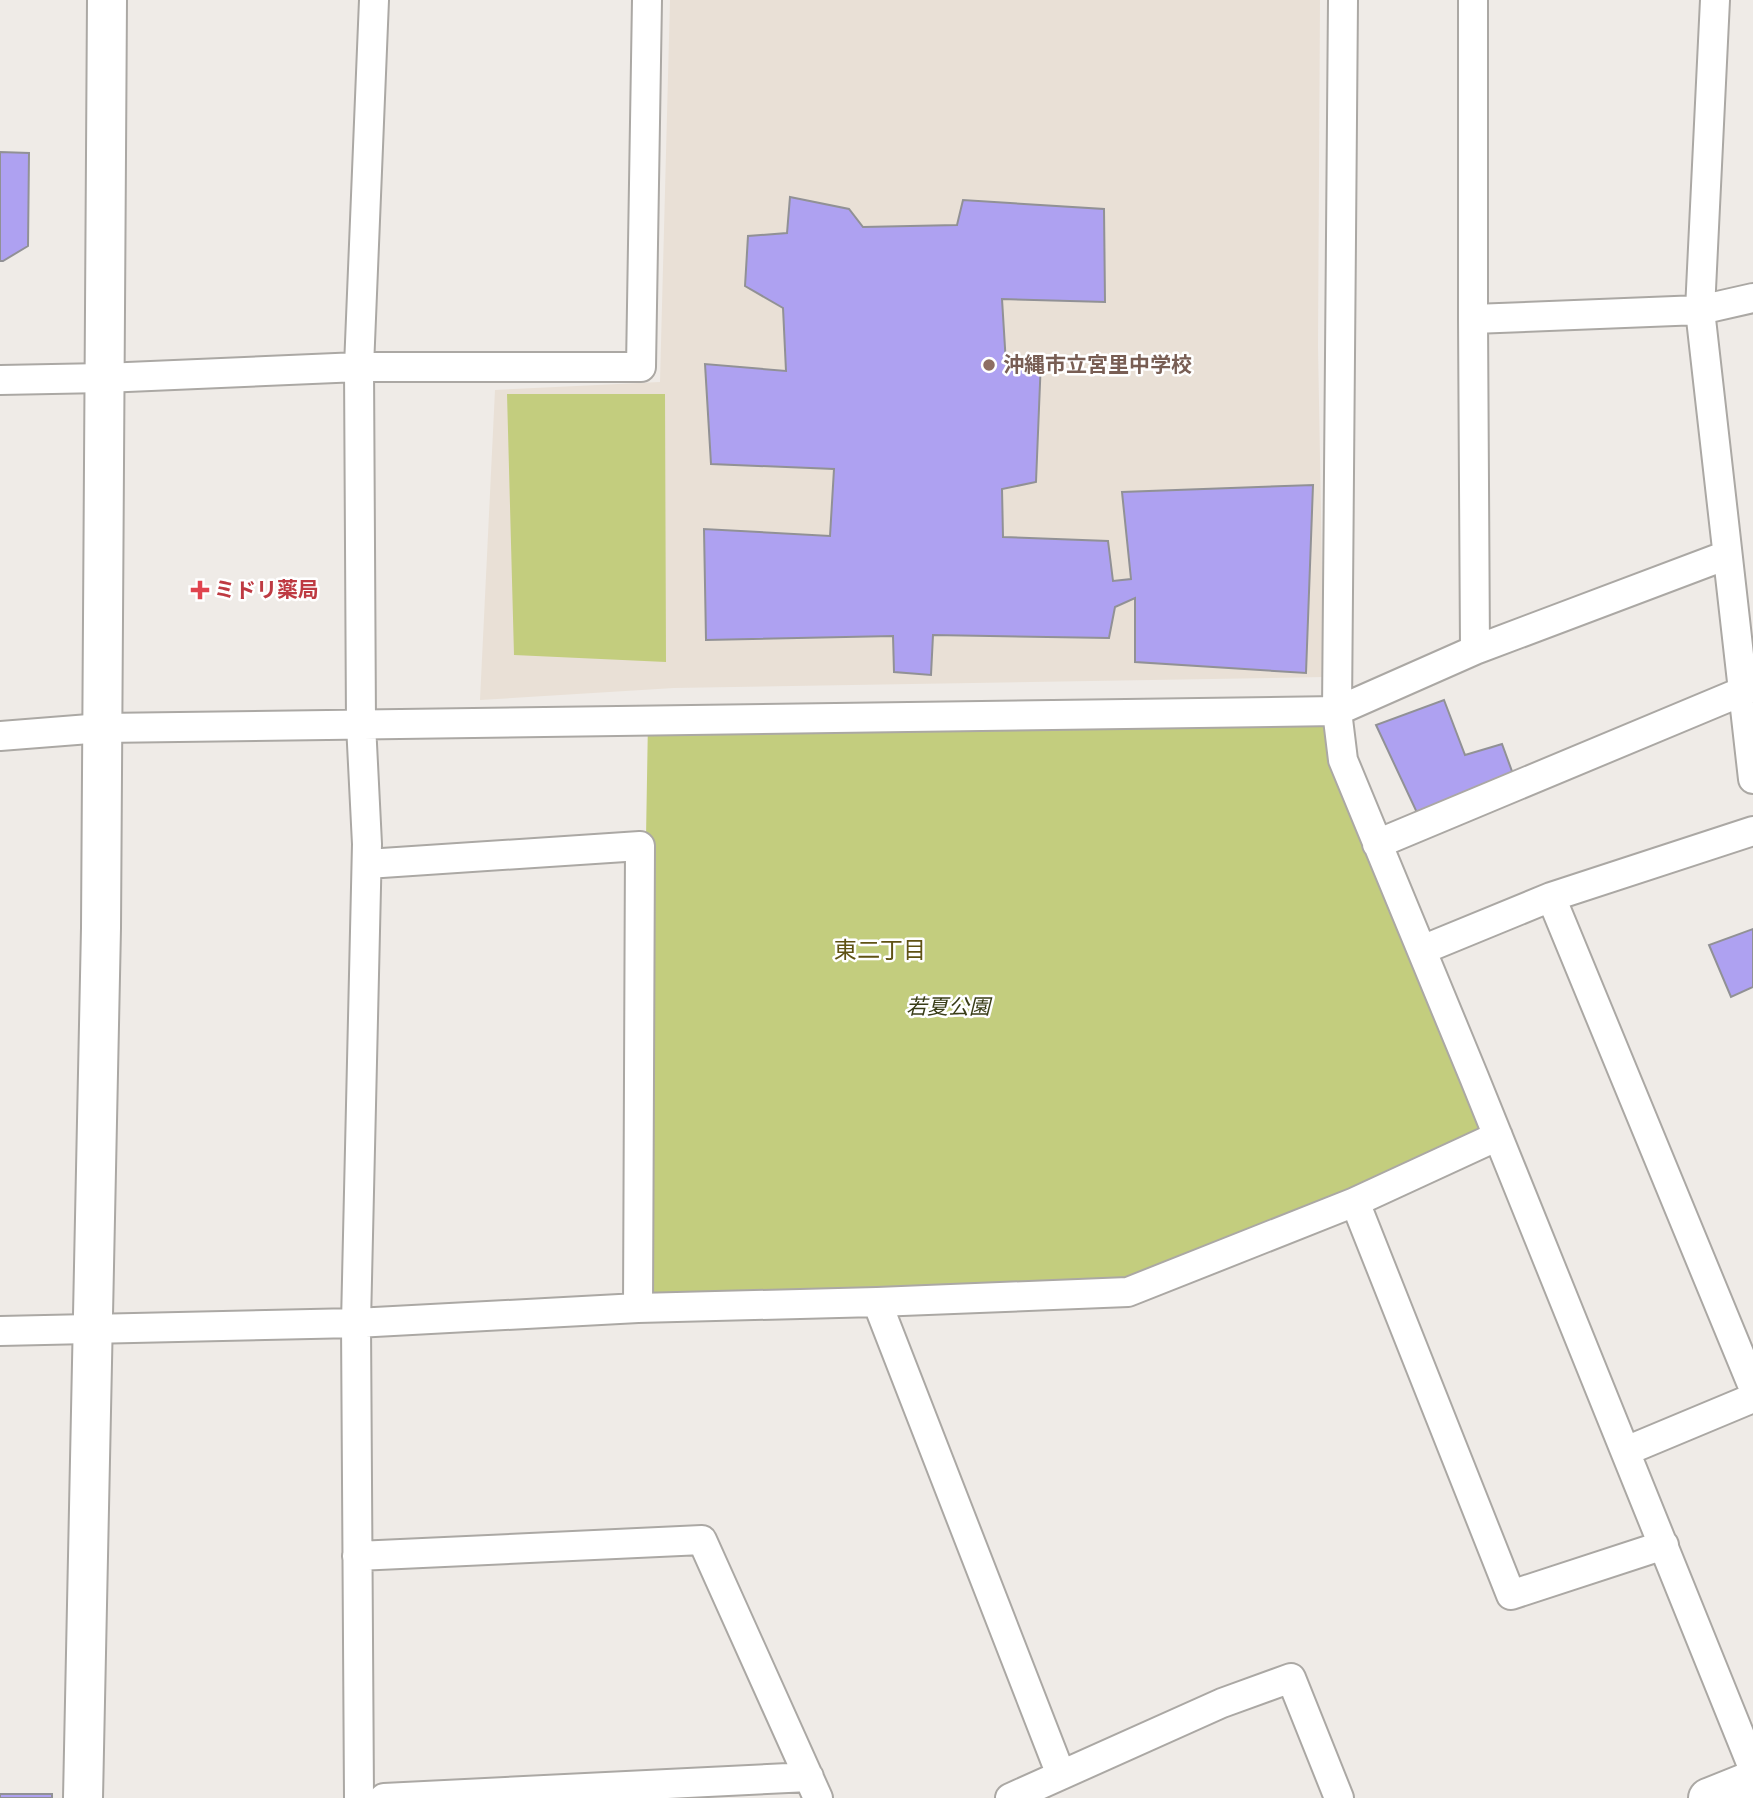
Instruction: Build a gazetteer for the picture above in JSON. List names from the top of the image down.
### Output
{
  "districts": ["東二丁目"],
  "parks": ["若夏公園"],
  "places": {
    "other": ["沖縄市立宮里中学校"],
    "health": ["ミドリ薬局"]
  }
}
